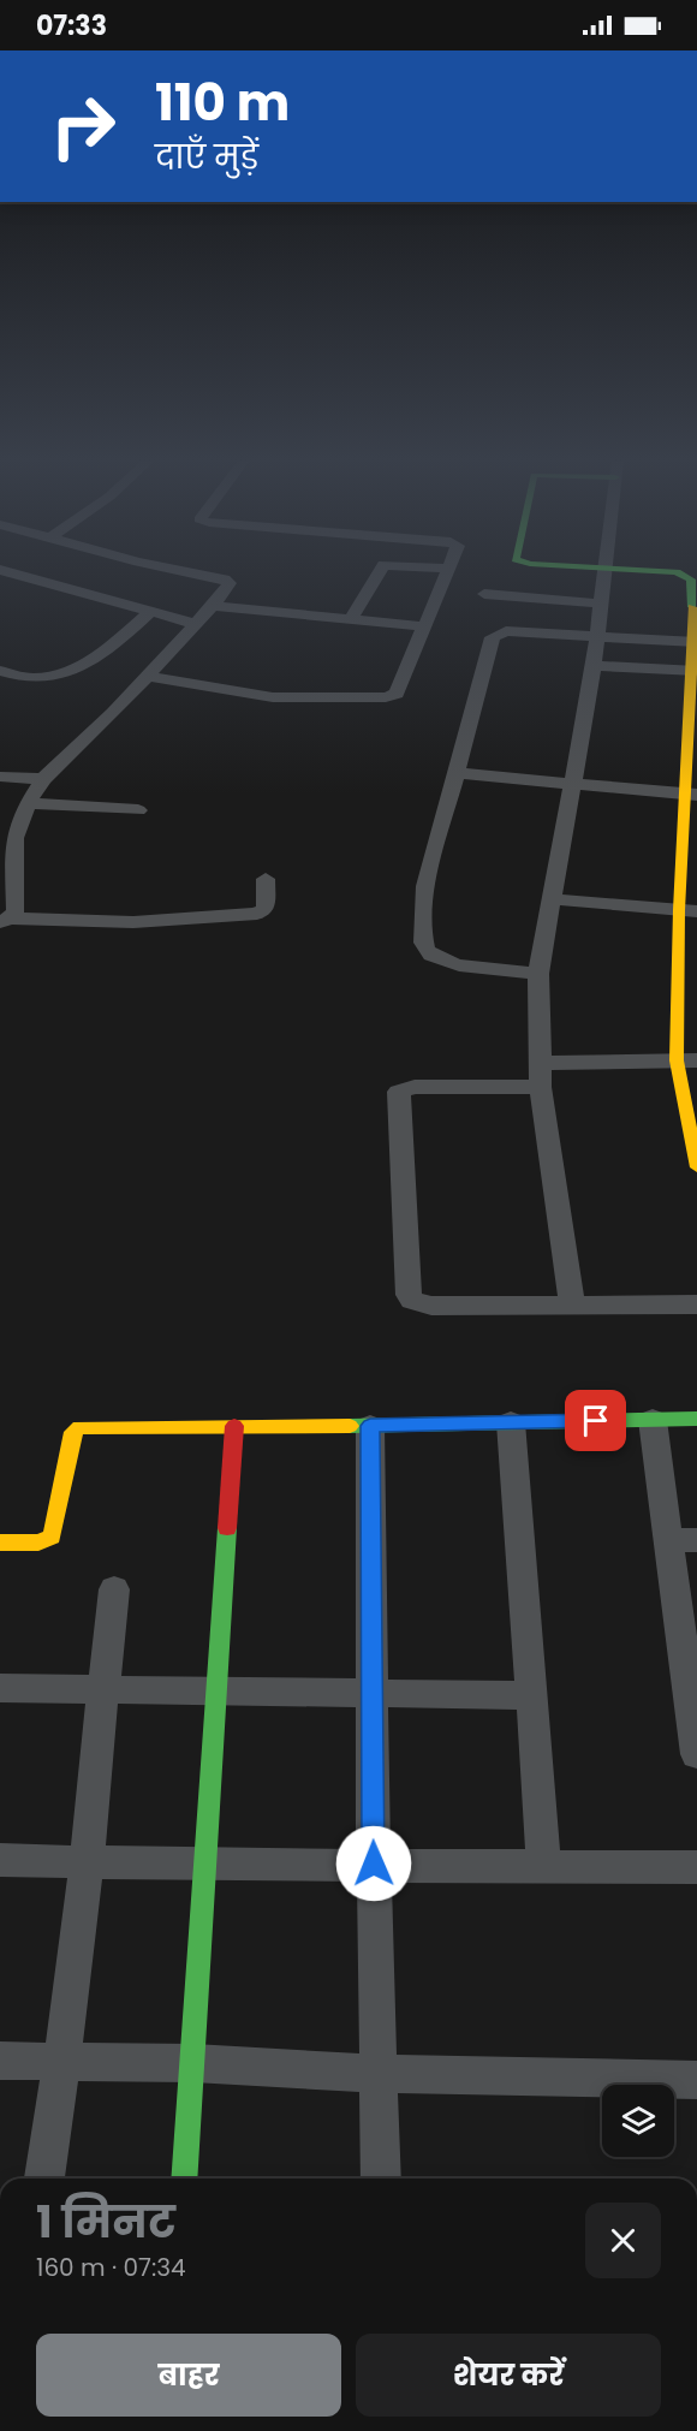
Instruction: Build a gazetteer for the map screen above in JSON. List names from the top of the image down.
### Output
{
  "page": {
    "status": "07:33",
    "turn": ["110 m", "दाएँ मुड़ें"],
    "heading": ["1 मिनट", "160 m · 07:34"],
    "buttons": ["बाहर", "शेयर करें"]
  }
}
